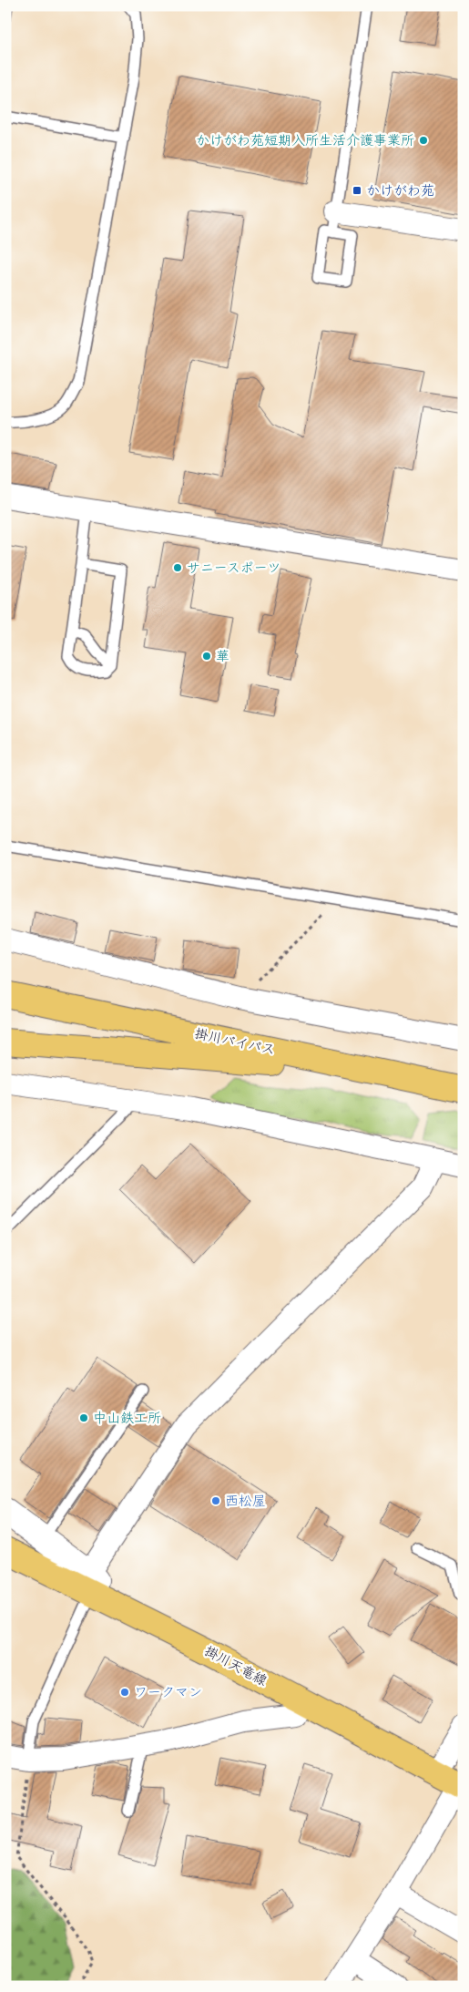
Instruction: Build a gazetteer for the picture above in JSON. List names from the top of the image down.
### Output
{
  "streets": {
    "main road": ["掛川バイパス", "掛川天竜線"]
  },
  "places": {
    "other": [
      "かけがわ苑短期入所生活介護事業所",
      "サニースポーツ",
      "華",
      "中山鉄工所",
      "西松屋",
      "ワークマン"
    ],
    "transit": ["かけがわ苑"]
  }
}
